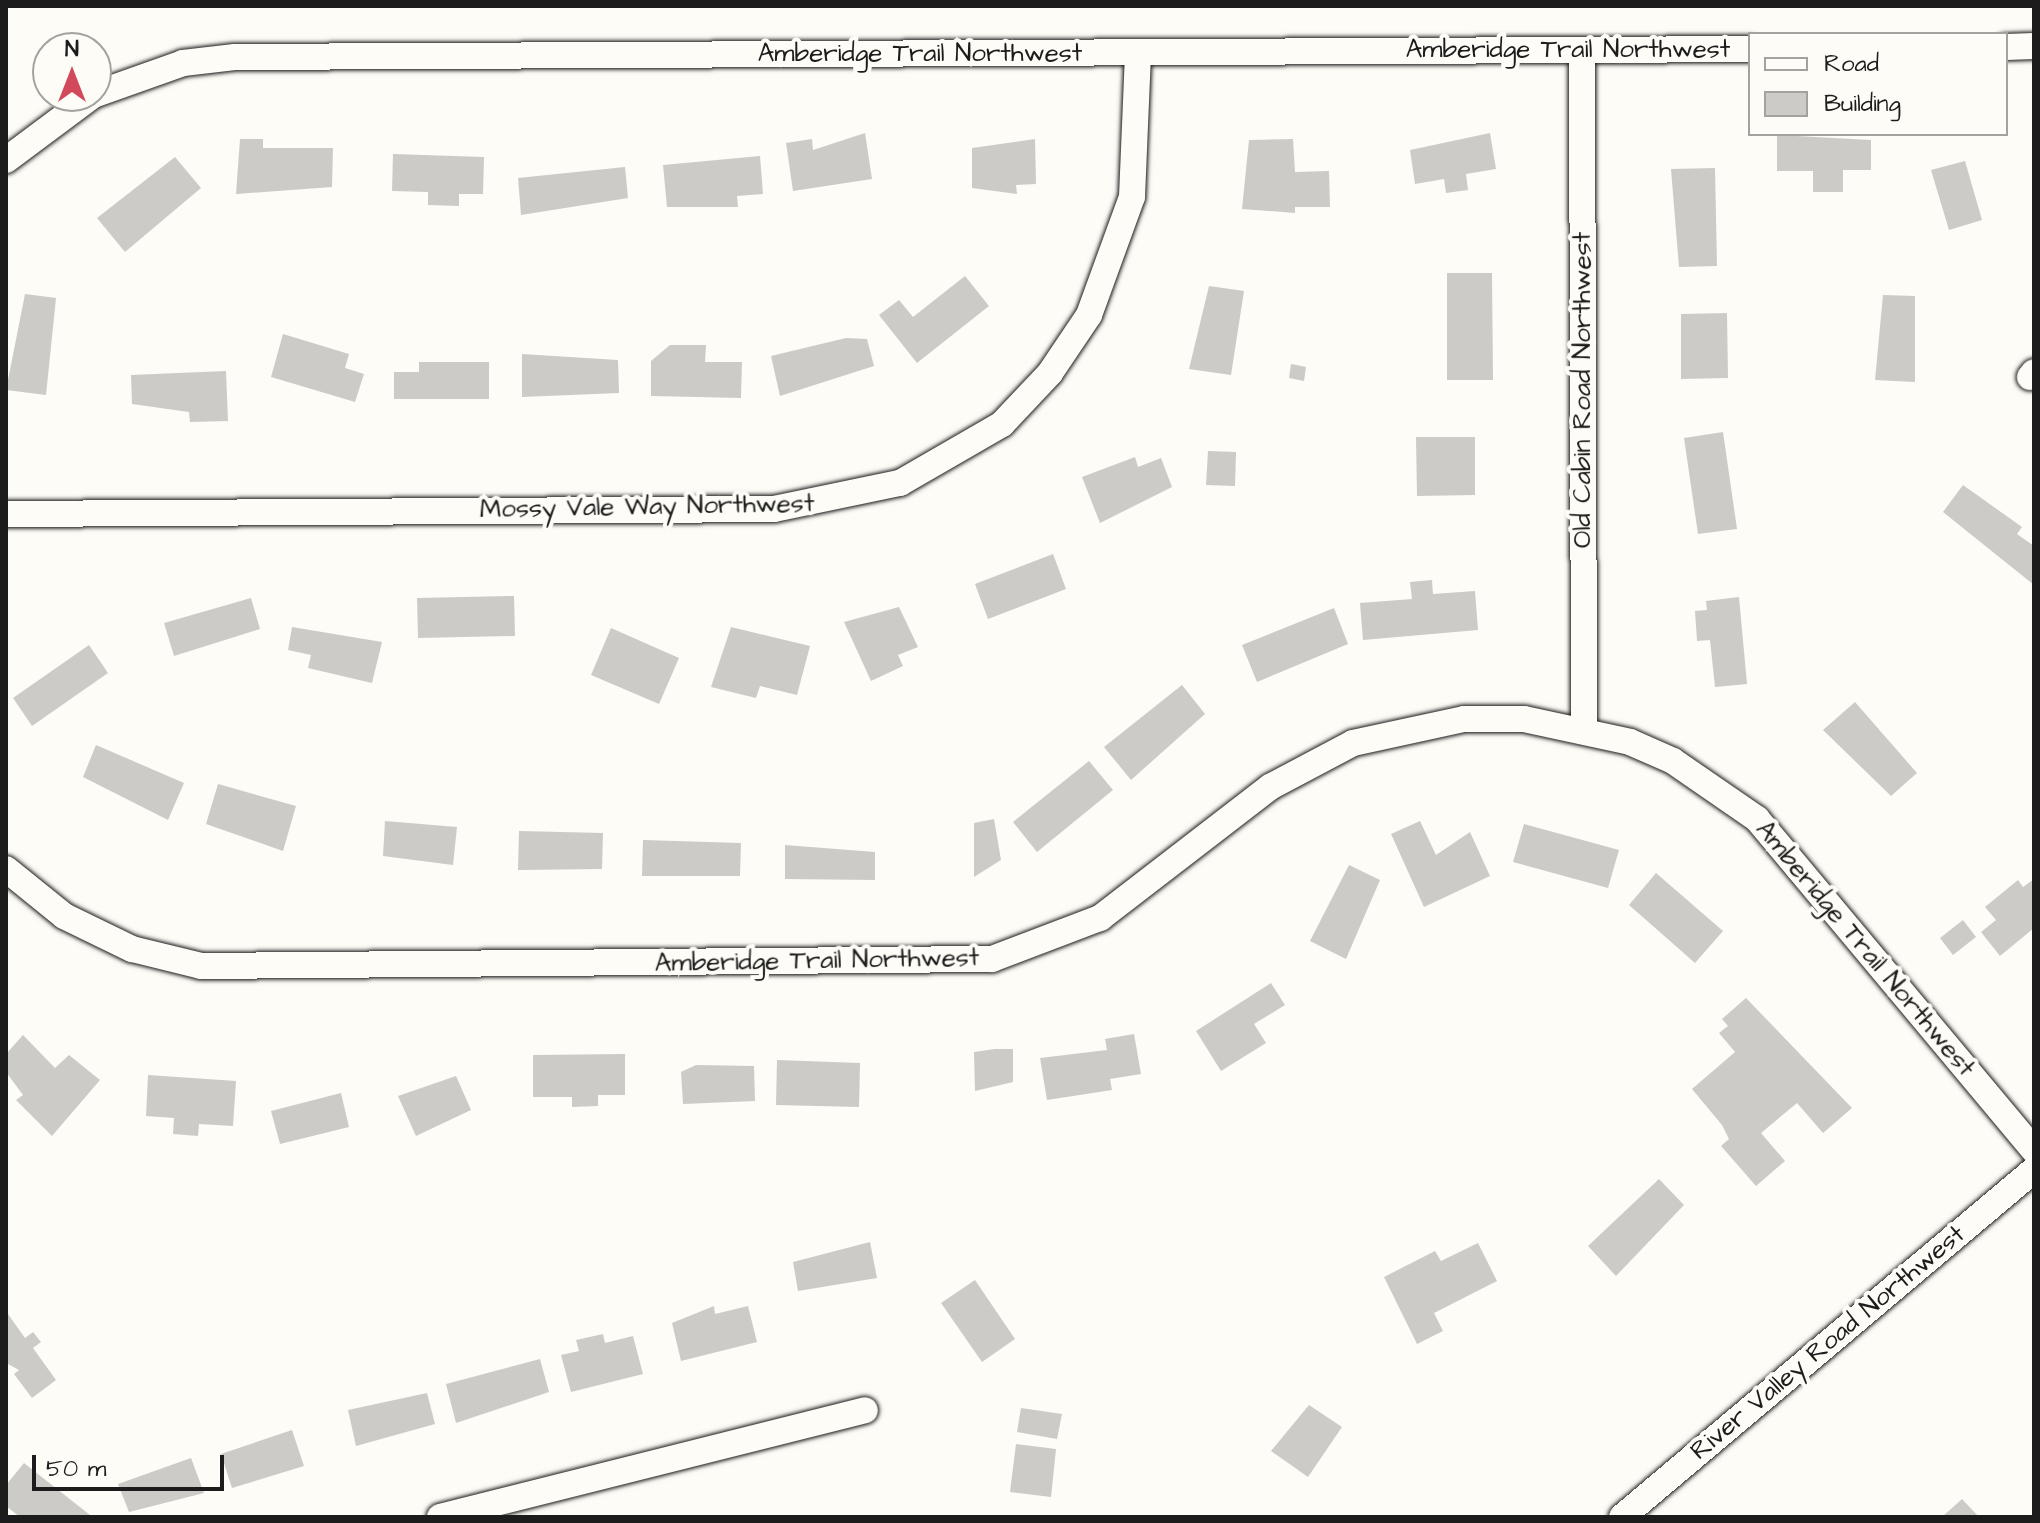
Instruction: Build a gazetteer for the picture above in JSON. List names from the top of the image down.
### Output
{
  "streets": {
    "street": [
      "Amberidge Trail Northwest",
      "Old Cabin Road Northwest",
      "Mossy Vale Way Northwest",
      "River Valley Road Northwest"
    ]
  },
  "crossings": [
    ["Amberidge Trail Northwest", "Old Cabin Road Northwest"],
    ["Amberidge Trail Northwest", "Mossy Vale Way Northwest"]
  ],
  "legend": ["Road", "Building"],
  "scale_bar": "50 m",
  "north": "top"
}
